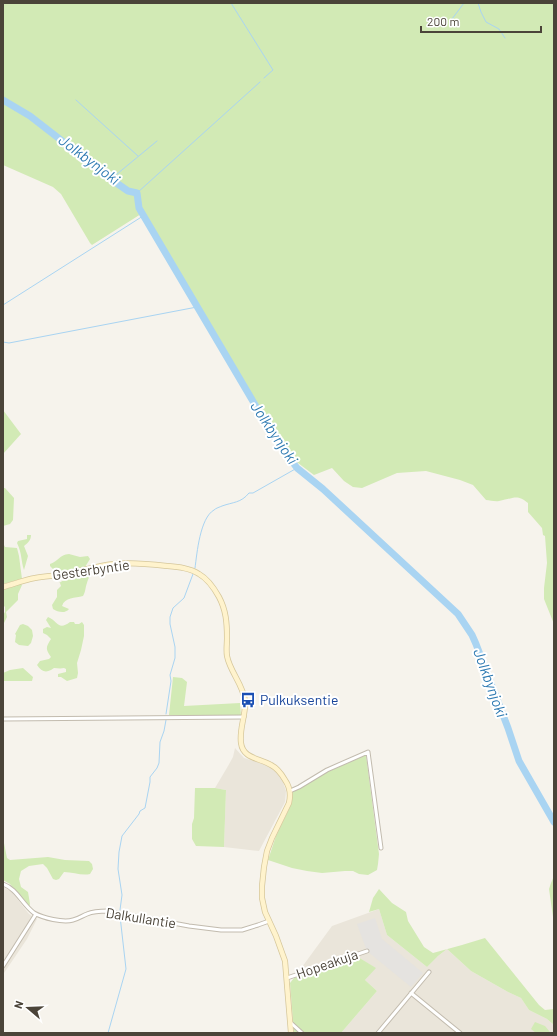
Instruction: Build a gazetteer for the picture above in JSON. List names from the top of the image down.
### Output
{
  "streets": {
    "street": ["Gesterbyntie", "Dalkullantie", "Hopeakuja"]
  },
  "water": ["Jolkbynjoki"],
  "places": {
    "bus stop": ["Pulkuksentie"]
  },
  "scale_bar": "200 m",
  "north": "left"
}
